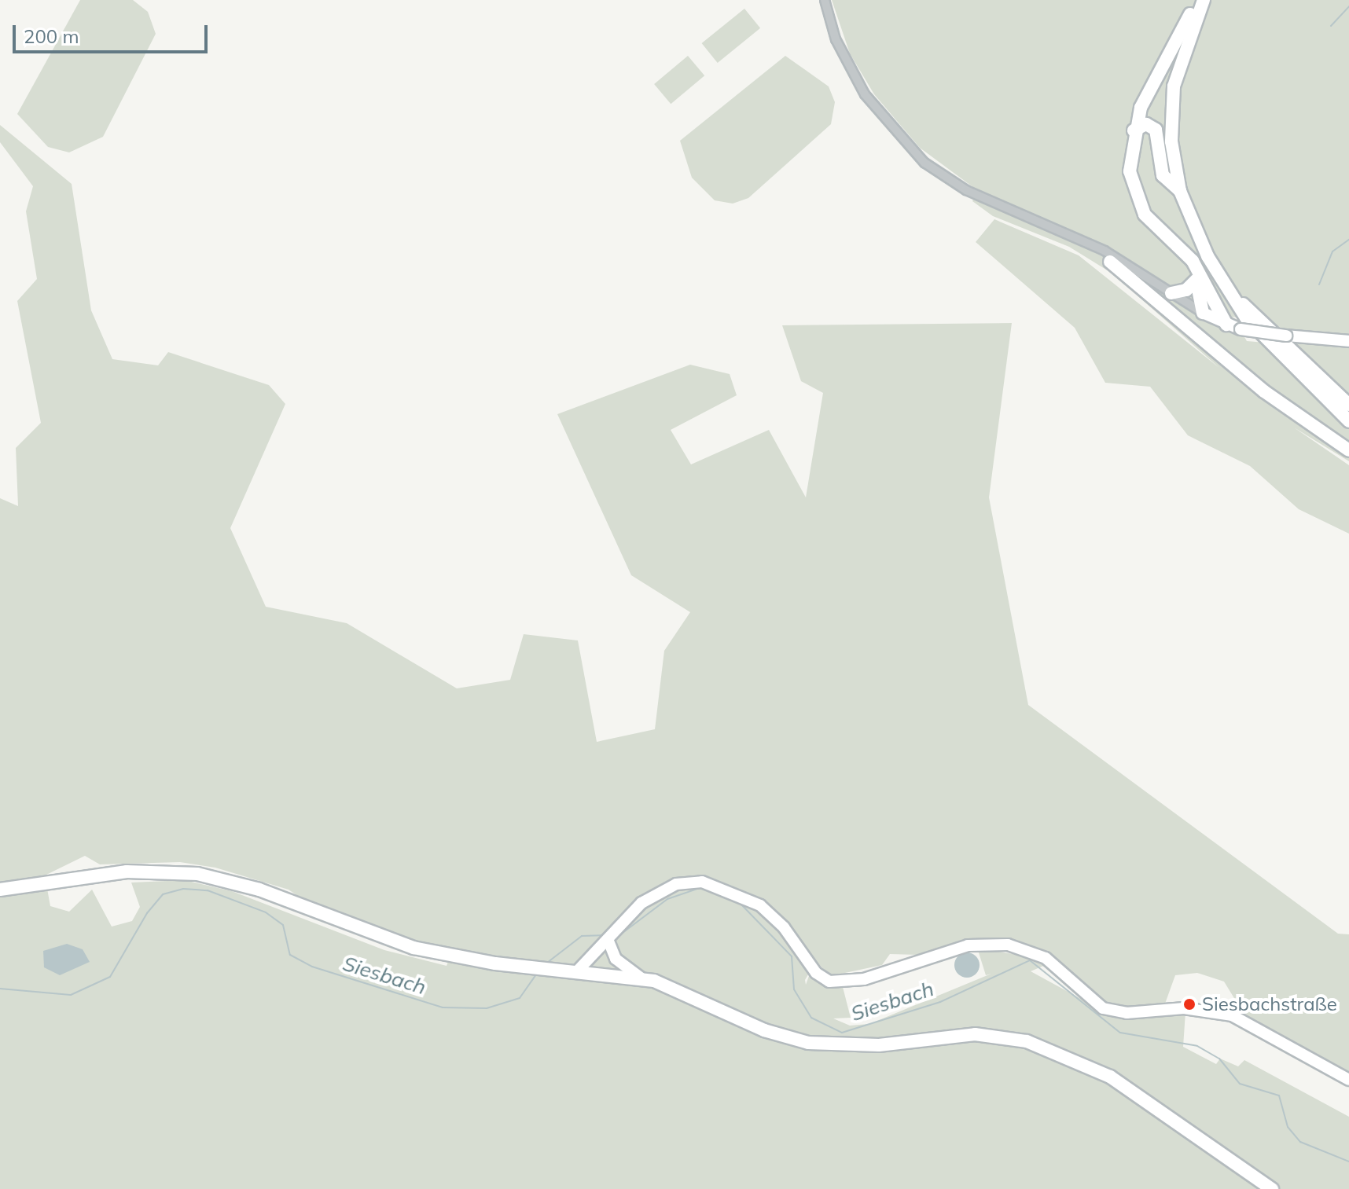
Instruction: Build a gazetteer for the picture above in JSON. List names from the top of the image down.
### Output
{
  "water": ["Siesbach"],
  "places": ["Siesbachstraße"],
  "scale_bar": "200 m"
}
